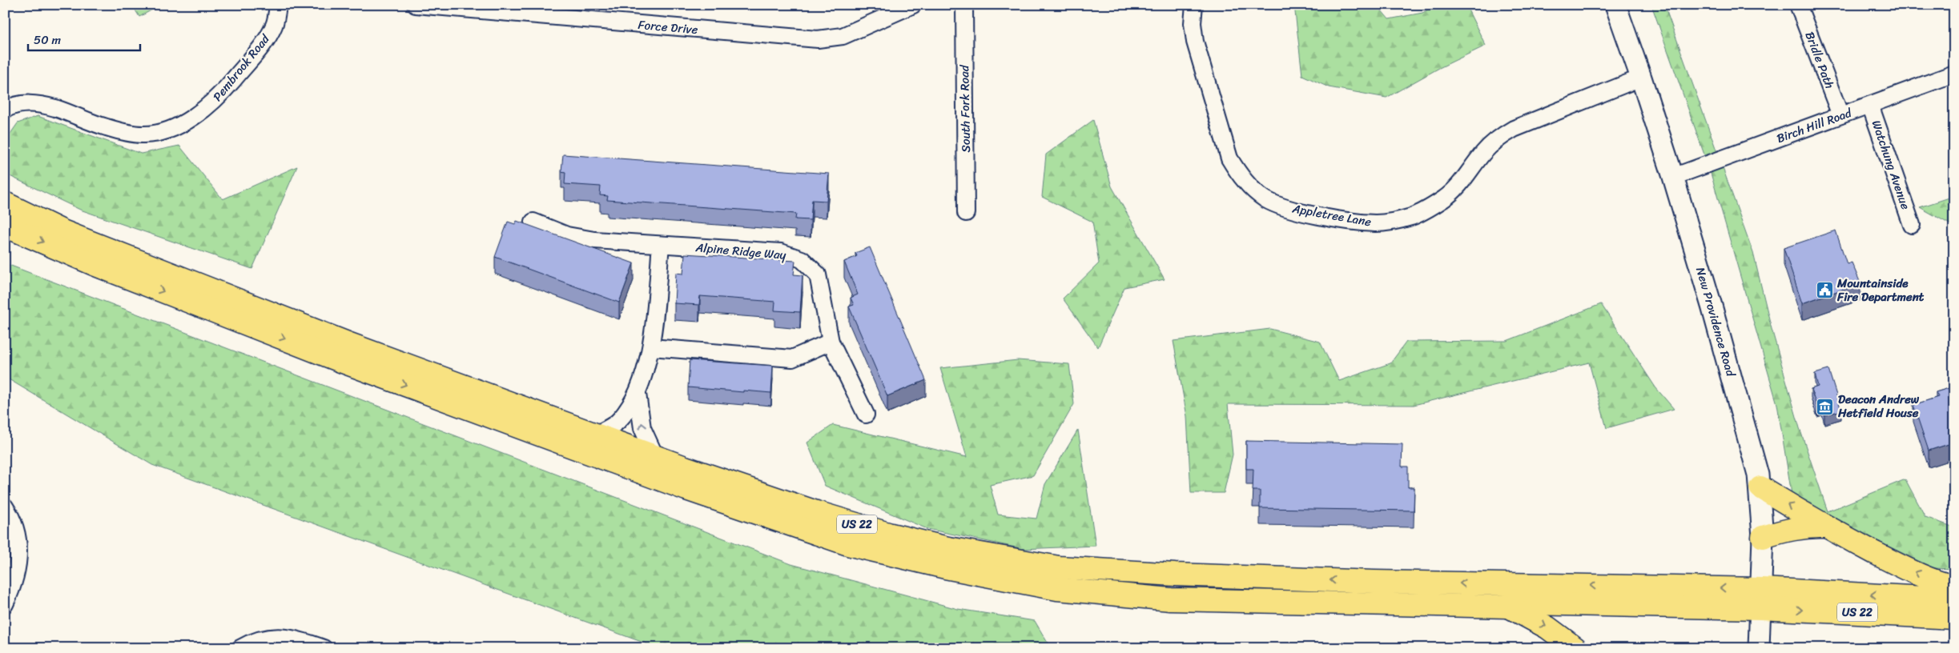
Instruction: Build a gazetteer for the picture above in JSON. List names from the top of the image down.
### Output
{
  "streets": {
    "highway": ["US 22"],
    "street": [
      "Force Drive",
      "Bridle Path",
      "Pembrook Road",
      "South Fork Road",
      "Birch Hill Road",
      "Watchung Avenue",
      "Appletree Lane",
      "Alpine Ridge Way",
      "New Providence Road"
    ]
  },
  "crossings": [
    ["Bridle Path", "Birch Hill Road"],
    ["Birch Hill Road", "Watchung Avenue"],
    ["Birch Hill Road", "New Providence Road"],
    ["Appletree Lane", "New Providence Road"],
    ["New Providence Road", "US 22"]
  ],
  "places": {
    "public building": ["Mountainside Fire Department"],
    "museum": ["Deacon Andrew Hetfield House"]
  },
  "scale_bar": "50 m"
}
